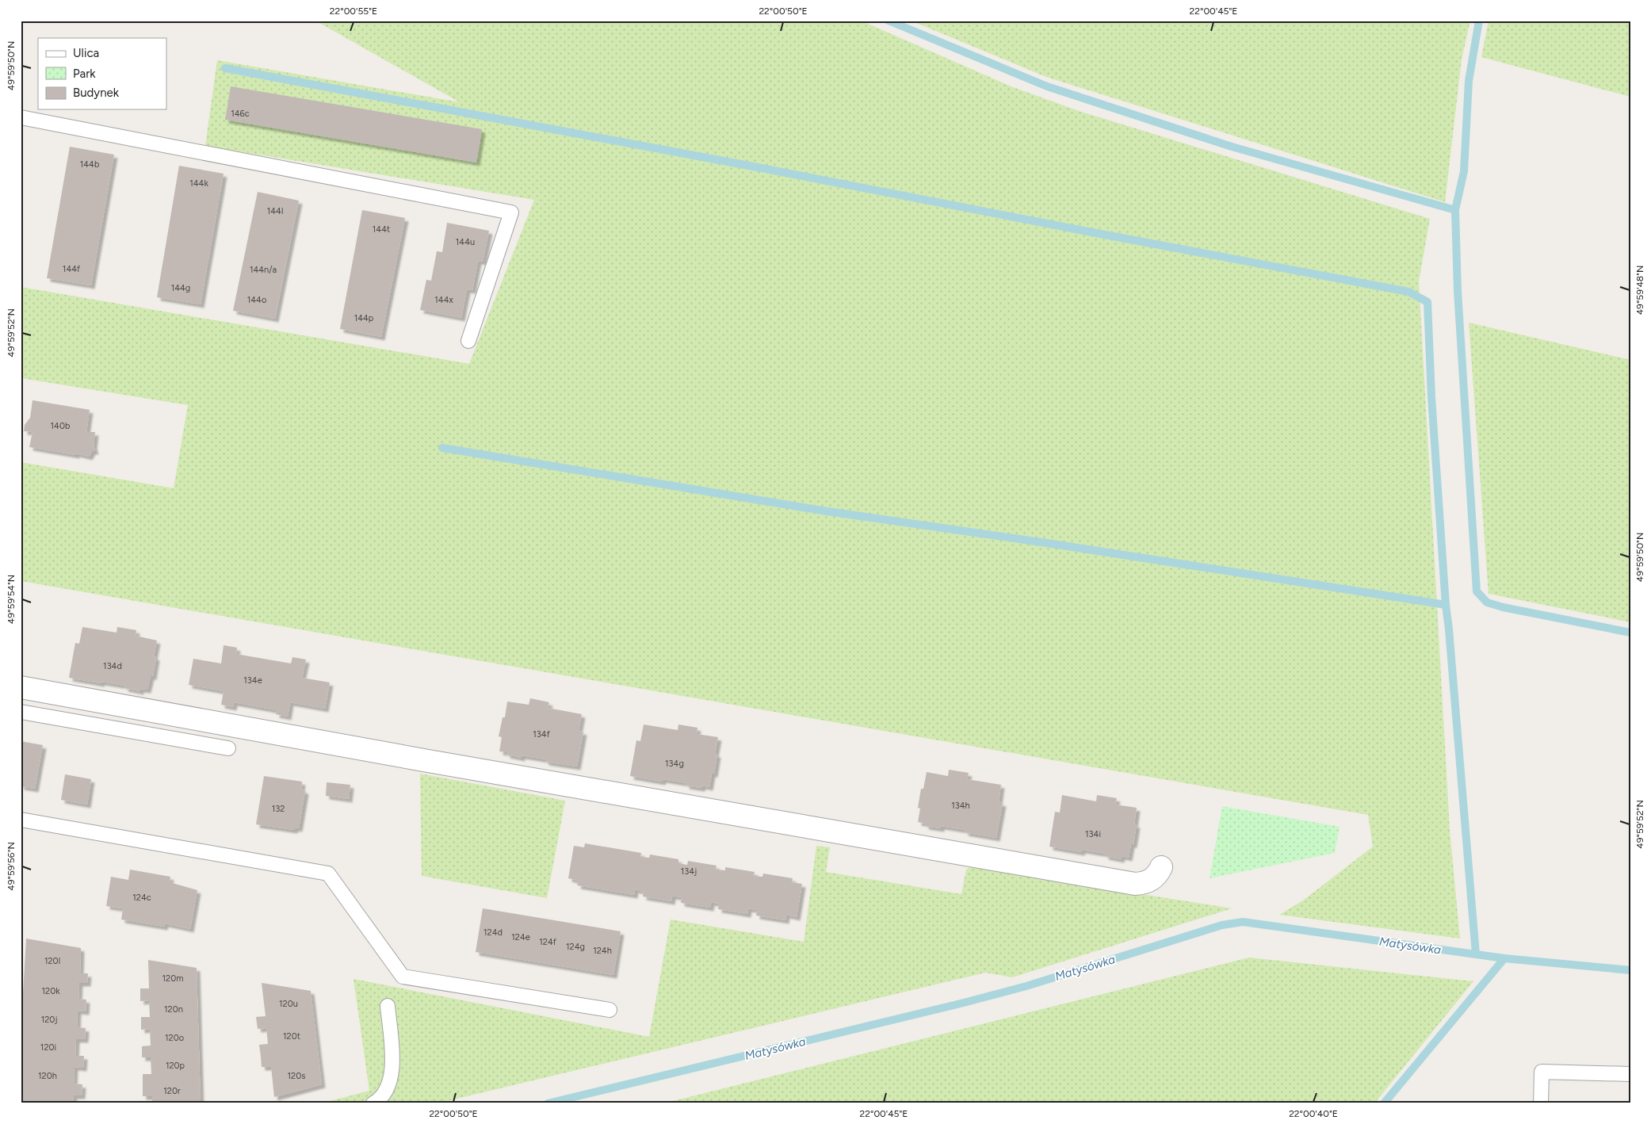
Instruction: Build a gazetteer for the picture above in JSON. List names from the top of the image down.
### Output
{
  "water": ["Matysówka"],
  "house_numbers": [
    "146c",
    "144b",
    "144k",
    "144l",
    "144t",
    "144u",
    "144f",
    "144n/a",
    "144g",
    "144o",
    "144x",
    "144p",
    "140b",
    "134d",
    "134e",
    "134f",
    "134g",
    "134h",
    "132",
    "134i",
    "134j",
    "124c",
    "124d",
    "124e",
    "124f",
    "124g",
    "124h",
    "120l",
    "120m",
    "120k",
    "120u",
    "120n",
    "120j",
    "120t",
    "120o",
    "120i",
    "120p",
    "120h",
    "120s",
    "120r"
  ],
  "legend": ["Ulica", "Park", "Budynek"],
  "coordinates": [
    "22°00'55\"E",
    "22°00'50\"E",
    "22°00'45\"E",
    "49°59'50\"N",
    "49°59'48\"N",
    "49°59'52\"N",
    "49°59'54\"N",
    "49°59'56\"N",
    "22°00'40\"E"
  ]
}
